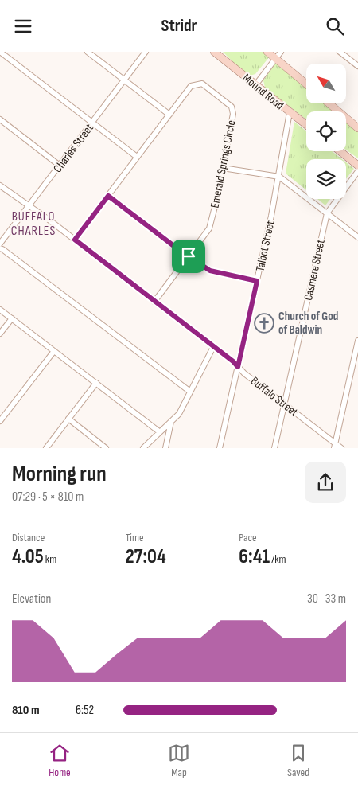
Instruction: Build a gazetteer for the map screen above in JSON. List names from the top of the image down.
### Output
{
  "streets": {
    "main road": ["Mound Road"],
    "street": [
      "Charles Street",
      "Emerald Springs Circle",
      "Talbot Street",
      "Casmere Street",
      "Buffalo Street"
    ]
  },
  "crossings": [
    ["Mound Road", "Talbot Street"],
    ["Charles Street", "Buffalo Street"],
    ["Emerald Springs Circle", "Buffalo Street"],
    ["Talbot Street", "Buffalo Street"],
    ["Casmere Street", "Buffalo Street"]
  ],
  "districts": ["BUFFALO CHARLES"],
  "places": {
    "church": ["Church of God of Baldwin"]
  },
  "north": "top left",
  "page": {
    "header": "Stridr",
    "heading": ["Morning run", "07:29 · 5 × 810 m"],
    "stats": [
      ["Distance", "4.05 km"],
      ["Time", "27:04"],
      ["Pace", "6:41 /km"]
    ],
    "chart": ["Elevation", "30–33 m"],
    "list": [
      {
        "name": "810 m",
        "note": "6:52"
      }
    ],
    "tabs": ["Home", "Map", "Saved"]
  }
}
